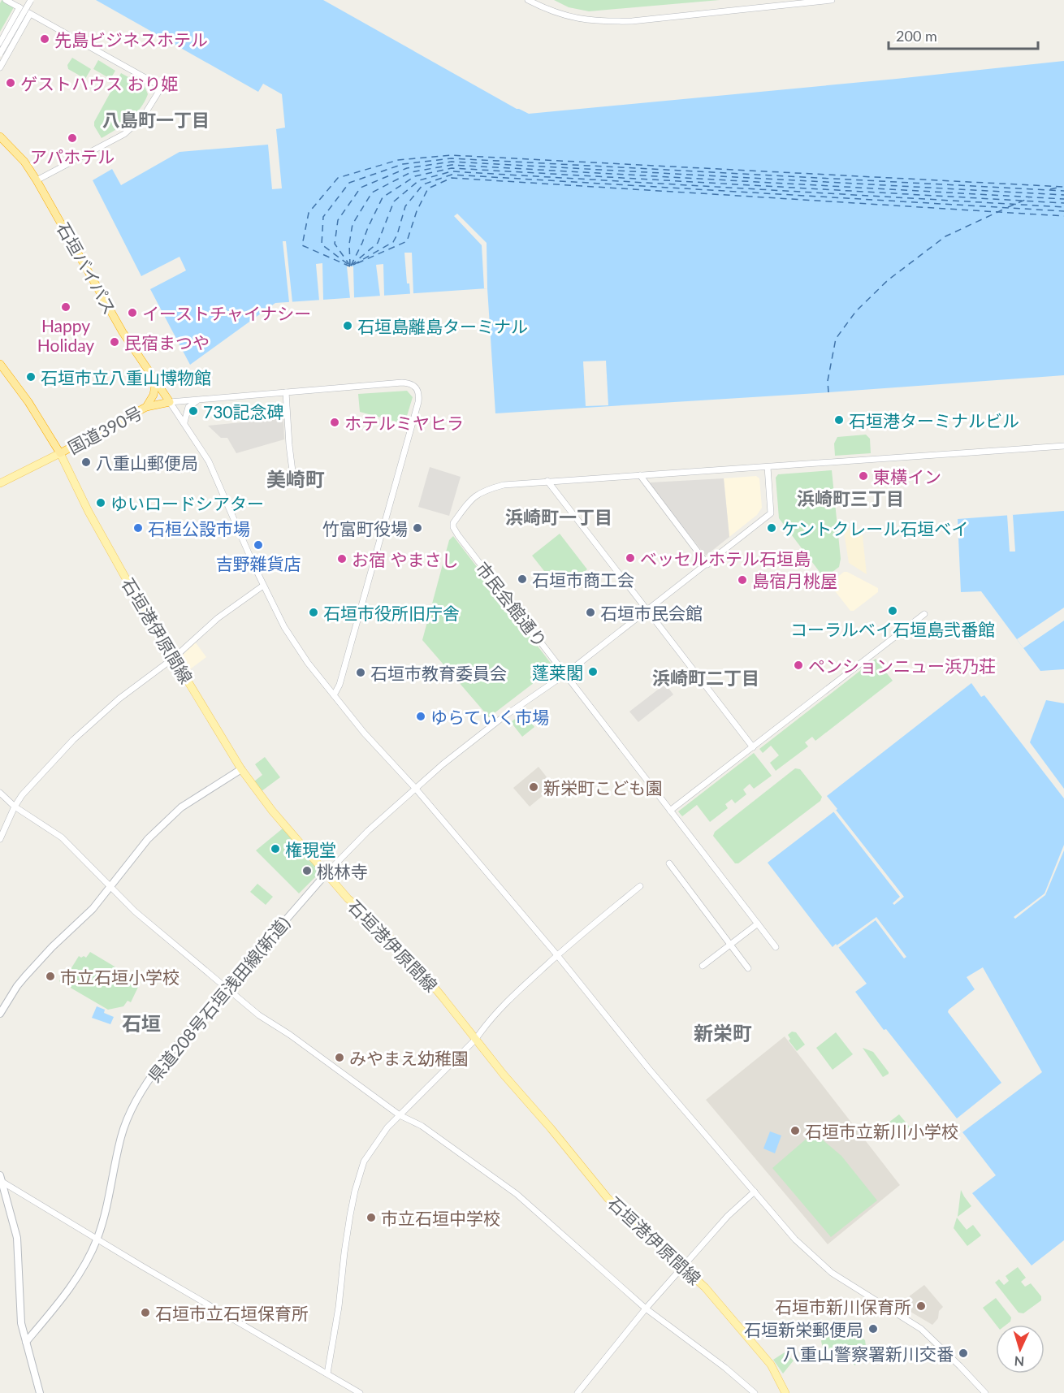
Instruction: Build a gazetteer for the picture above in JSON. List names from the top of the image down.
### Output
{
  "streets": {
    "highway": ["石垣バイパス", "国道390号"],
    "main road": ["石垣港伊原間線", "県道208号石垣浅田線(新道)"],
    "street": ["市民会館通り"]
  },
  "crossings": [
    ["石垣バイパス", "国道390号"],
    ["国道390号", "石垣港伊原間線"],
    ["石垣港伊原間線", "県道208号石垣浅田線(新道)"]
  ],
  "districts": [
    "八島町一丁目",
    "美崎町",
    "浜崎町三丁目",
    "浜崎町一丁目",
    "浜崎町二丁目",
    "石垣",
    "新栄町"
  ],
  "places": [
    "先島ビジネスホテル",
    "ゲストハウス おり姫",
    "アパホテル",
    "Happy Holiday",
    "イーストチャイナシー",
    "石垣島離島ターミナル",
    "民宿まつや",
    "石垣市立八重山博物館",
    "730記念碑",
    "石垣港ターミナルビル",
    "ホテルミヤヒラ",
    "八重山郵便局",
    "東横イン",
    "ゆいロードシアター",
    "石桓公設市場",
    "竹富町役場",
    "ケントクレール石垣ベイ",
    "吉野雜貨店",
    "ベッセルホテル石垣島",
    "お宿 やまさし",
    "石垣市商工会",
    "島宿月桃屋",
    "コーラルベイ石垣島弐番館",
    "石垣市役所旧庁舎",
    "石垣市民会館",
    "ペンションニュー浜乃荘",
    "蓬莱閣",
    "石垣市教育委員会",
    "ゆらてぃく市場",
    "新栄町こども園",
    "権現堂",
    "桃林寺",
    "市立石垣小学校",
    "みやまえ幼稚園",
    "石垣市立新川小学校",
    "市立石垣中学校",
    "石垣市新川保育所",
    "石垣市立石垣保育所",
    "石垣新栄郵便局",
    "八重山警察署新川交番"
  ],
  "scale_bar": "200 m",
  "north": "bottom"
}
